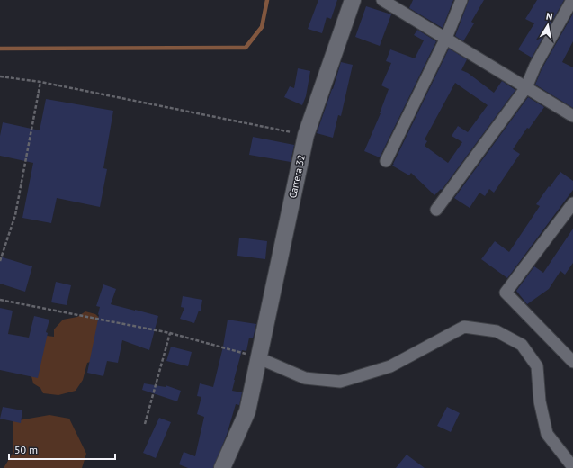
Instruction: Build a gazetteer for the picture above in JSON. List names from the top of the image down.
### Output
{
  "streets": {
    "main road": ["Carrera 32"]
  },
  "scale_bar": "50 m",
  "north": "top"
}
